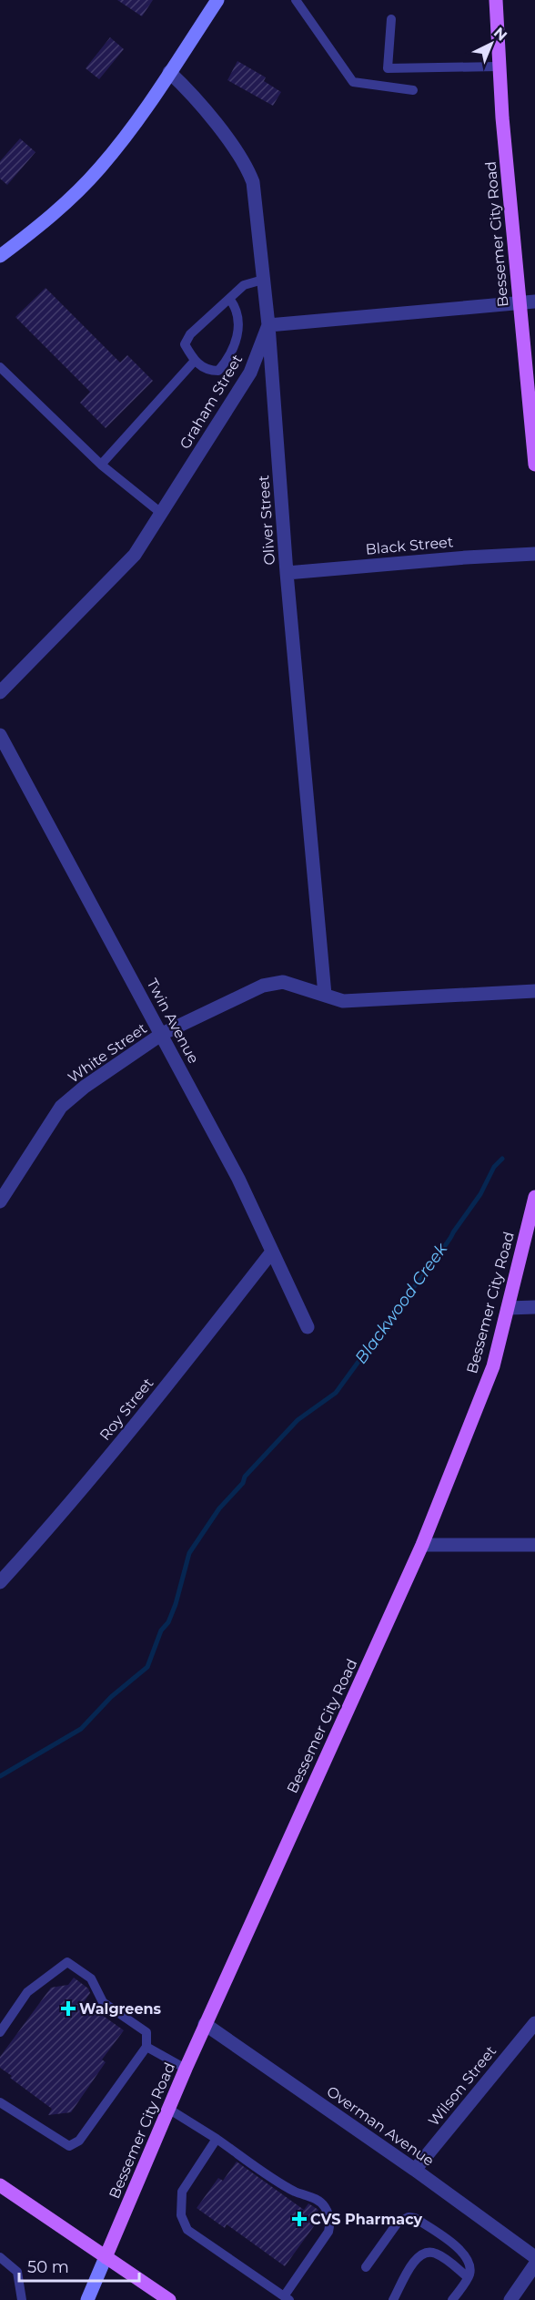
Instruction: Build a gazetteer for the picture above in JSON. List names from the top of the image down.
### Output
{
  "streets": {
    "main road": ["Bessemer City Road"],
    "street": [
      "Graham Street",
      "Oliver Street",
      "Black Street",
      "Twin Avenue",
      "White Street",
      "Roy Street",
      "Wilson Street",
      "Overman Avenue"
    ]
  },
  "crossings": [
    ["Bessemer City Road", "Overman Avenue"],
    ["Graham Street", "Oliver Street"],
    ["Oliver Street", "Black Street"],
    ["Oliver Street", "White Street"],
    ["Twin Avenue", "White Street"],
    ["Twin Avenue", "Roy Street"],
    ["Wilson Street", "Overman Avenue"]
  ],
  "water": ["Blackwood Creek"],
  "places": {
    "health": ["Walgreens", "CVS Pharmacy"]
  },
  "scale_bar": "50 m",
  "north": "top right"
}
